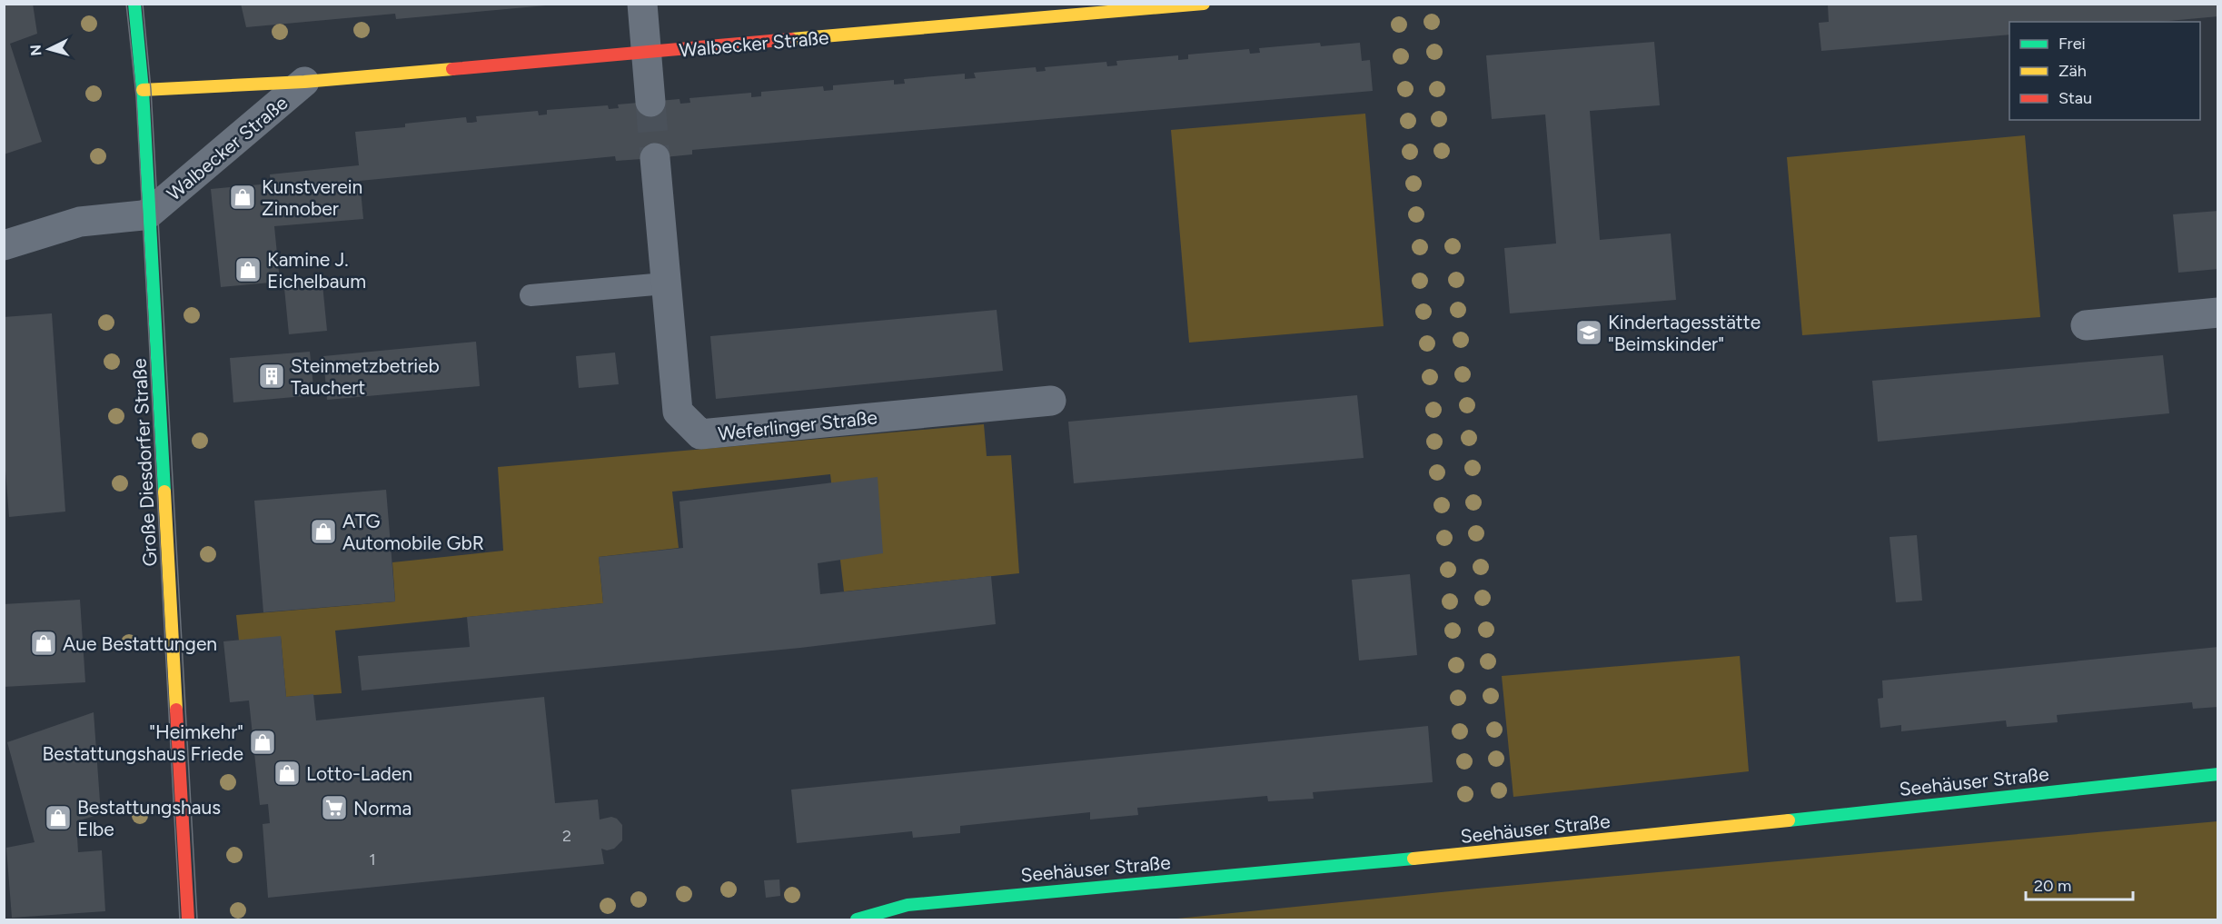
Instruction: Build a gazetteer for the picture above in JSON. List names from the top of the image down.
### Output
{
  "streets": {
    "street": [
      "Walbecker Straße",
      "Weferlinger Straße",
      "Große Diesdorfer Straße",
      "Seehäuser Straße"
    ]
  },
  "crossings": [
    ["Walbecker Straße", "Große Diesdorfer Straße"]
  ],
  "places": {
    "shop": [
      "Kunstverein Zinnober",
      "Kamine J. Eichelbaum",
      "ATG Automobile GbR",
      "Aue Bestattungen",
      "\"Heimkehr\" Bestattungshaus Friede",
      "Lotto-Laden",
      "Bestattungshaus Elbe"
    ],
    "school or university": ["Kindertagesstätte \"Beimskinder\""],
    "building": ["Steinmetzbetrieb Tauchert"],
    "supermarket": ["Norma"]
  },
  "house_numbers": ["2", "1"],
  "legend": ["Frei", "Zäh", "Stau"],
  "scale_bar": "20 m",
  "north": "left"
}
